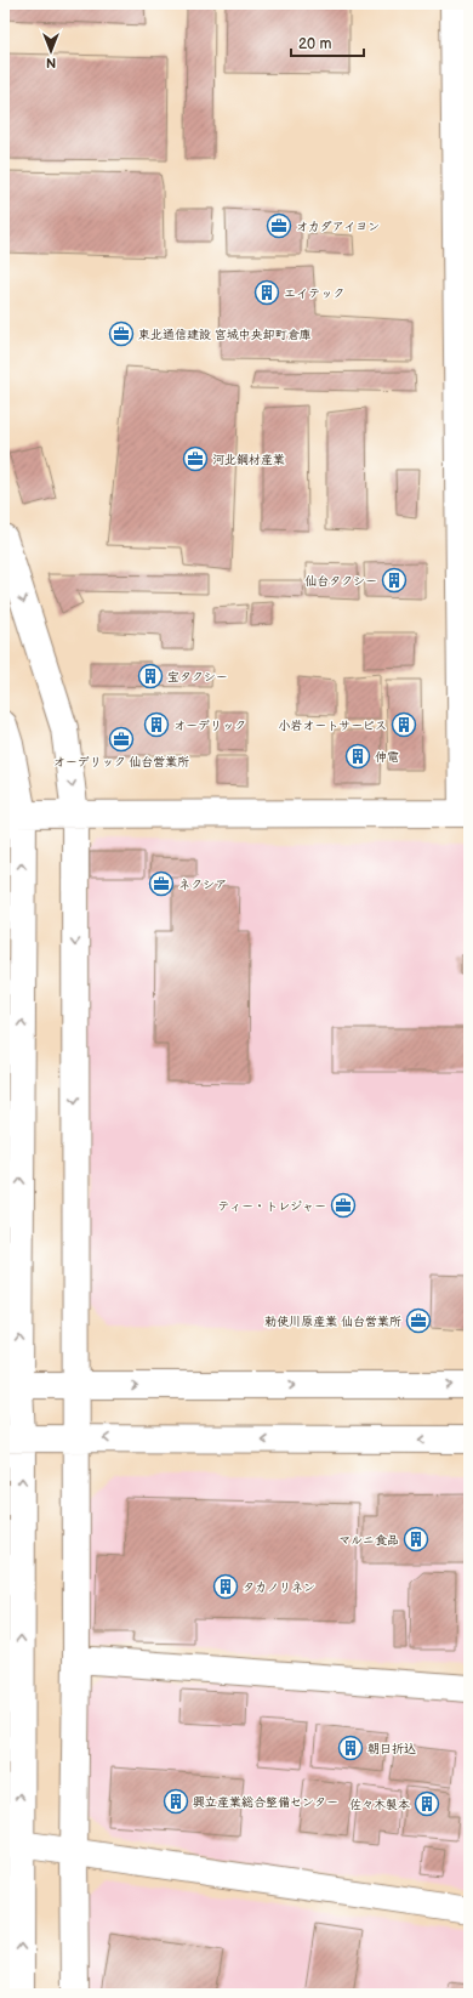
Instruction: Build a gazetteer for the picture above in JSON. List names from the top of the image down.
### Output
{
  "places": {
    "office": [
      "オカダアイヨン",
      "東北通信建設 宮城中央卸町倉庫",
      "河北鋼材産業",
      "オーデリック 仙台営業所",
      "ネクシア",
      "ティー・トレジャー",
      "勅使川原産業 仙台営業所"
    ],
    "building": [
      "エイテック",
      "仙台タクシー",
      "宝タクシー",
      "オーデリック",
      "小岩オートサービス",
      "伸電",
      "マルニ食品",
      "タカノリネン",
      "朝日折込",
      "興立産業総合整備センター",
      "佐々木製本"
    ]
  },
  "scale_bar": "20 m",
  "north": "bottom"
}
